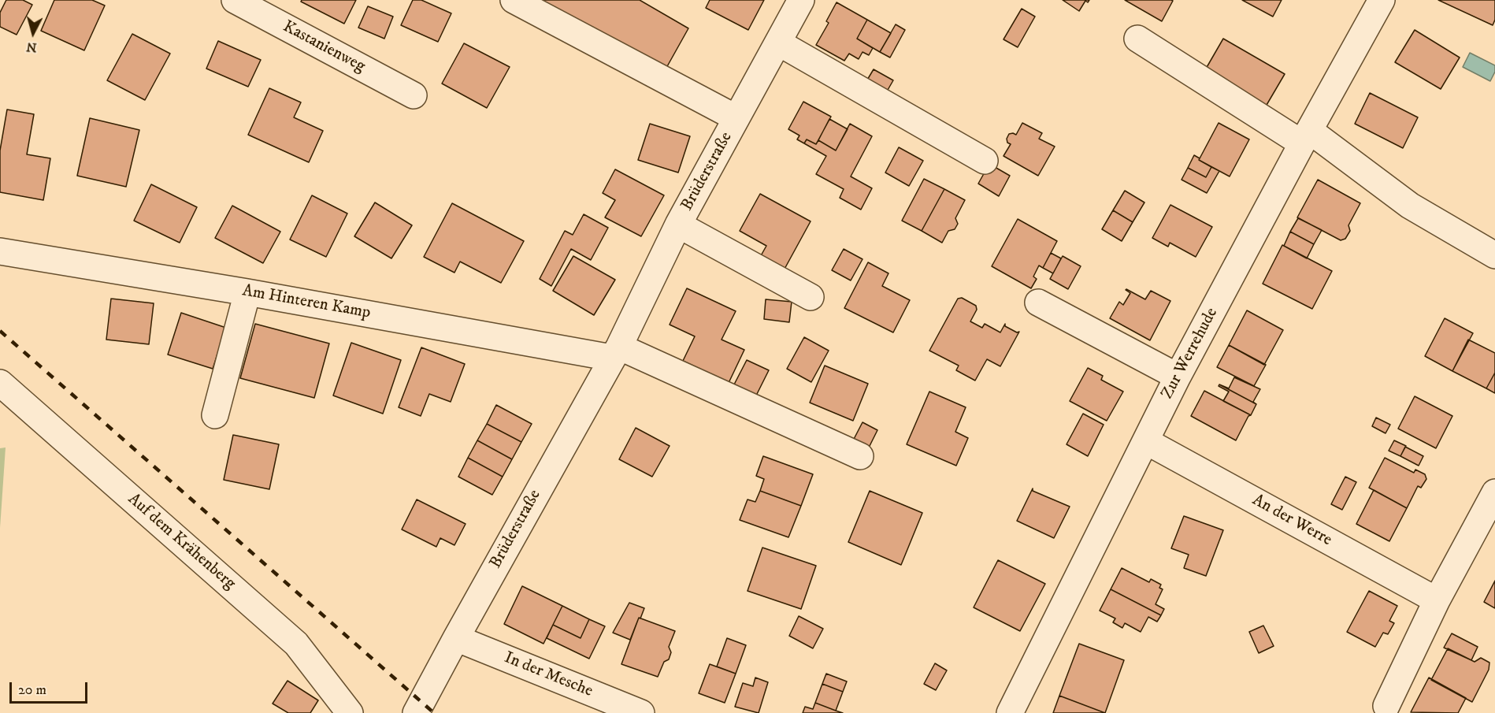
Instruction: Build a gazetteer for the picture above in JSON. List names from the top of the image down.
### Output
{
  "streets": {
    "street": [
      "Kastanienweg",
      "Brüderstraße",
      "Am Hinteren Kamp",
      "Zur Werrehude",
      "An der Werre",
      "Auf dem Krähenberg",
      "In der Mesche"
    ]
  },
  "crossings": [
    ["Brüderstraße", "Am Hinteren Kamp"],
    ["Brüderstraße", "In der Mesche"],
    ["Zur Werrehude", "An der Werre"]
  ],
  "scale_bar": "20 m",
  "north": "bottom"
}
